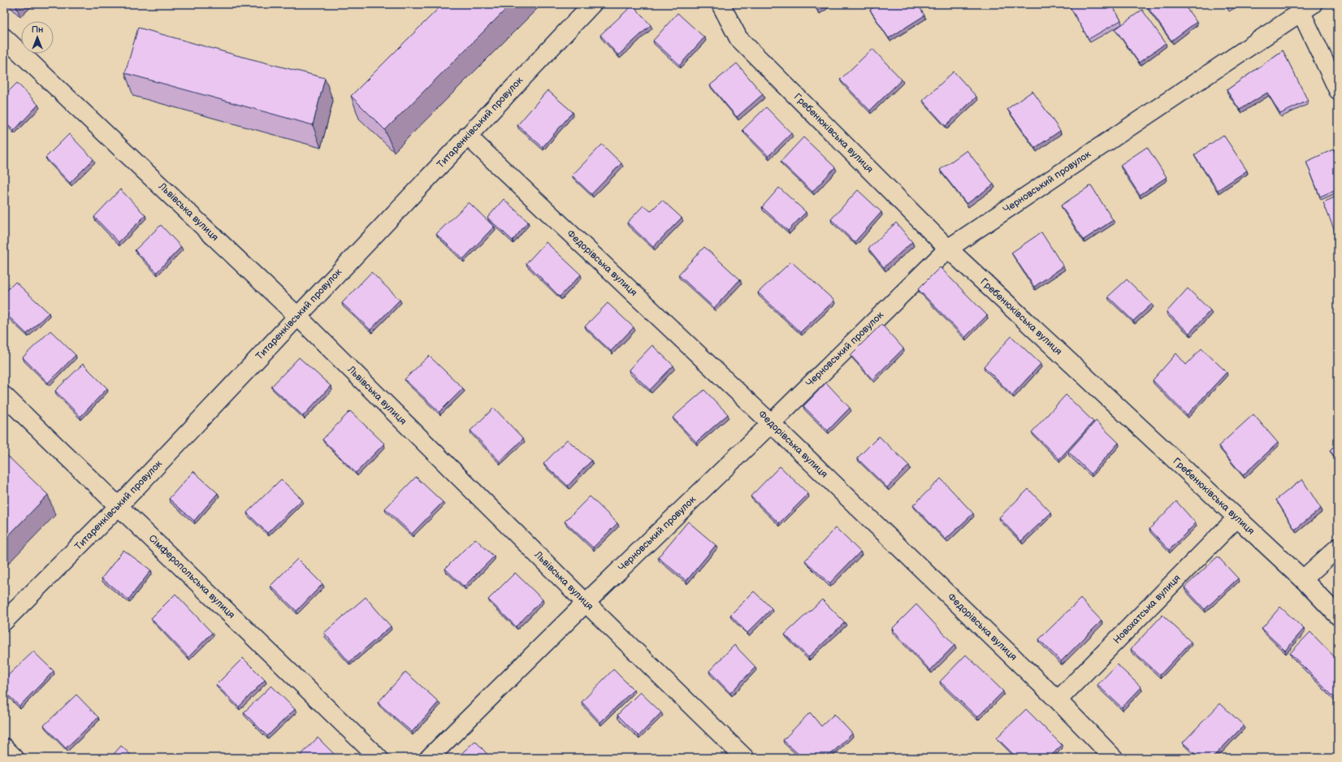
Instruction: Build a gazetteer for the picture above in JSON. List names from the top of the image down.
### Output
{
  "streets": {
    "street": [
      "Титаренківський провулок",
      "Гребенюківська вулиця",
      "Черновський провулок",
      "Львівська вулиця",
      "Федорівська вулиця",
      "Сімферопольська вулиця",
      "Новохатська вулиця"
    ]
  },
  "crossings": [
    ["Титаренківський провулок", "Львівська вулиця"],
    ["Титаренківський провулок", "Федорівська вулиця"],
    ["Титаренківський провулок", "Сімферопольська вулиця"],
    ["Гребенюківська вулиця", "Черновський провулок"],
    ["Гребенюківська вулиця", "Новохатська вулиця"],
    ["Черновський провулок", "Львівська вулиця"],
    ["Черновський провулок", "Федорівська вулиця"],
    ["Федорівська вулиця", "Новохатська вулиця"]
  ],
  "north": "top"
}
